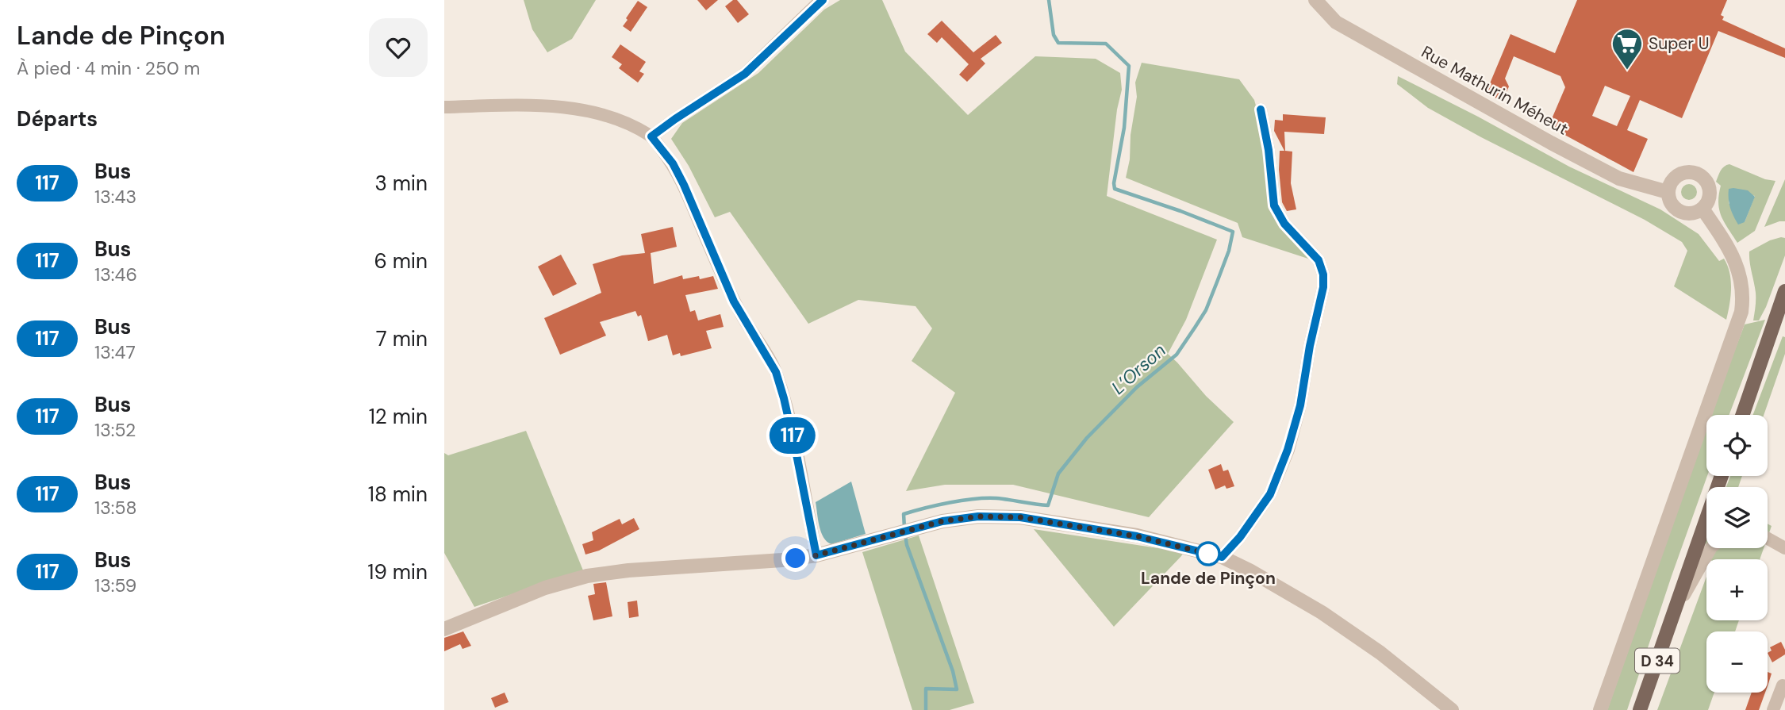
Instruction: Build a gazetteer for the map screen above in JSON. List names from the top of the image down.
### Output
{
  "streets": {
    "main road": ["D 34"],
    "street": ["Rue Mathurin Méheut"]
  },
  "water": ["L’Orson"],
  "places": {
    "supermarket": ["Super U"],
    "other": ["Lande de Pinçon"]
  },
  "lines": ["bus line 117"],
  "page": {
    "heading": [
      ["Lande de Pinçon", "À pied · 4 min · 250 m"],
      "Départs"
    ],
    "on_map": "117",
    "list": [
      {
        "mark": "117",
        "name": "Bus",
        "note": "13:43",
        "value": "3 min"
      },
      {
        "mark": "117",
        "name": "Bus",
        "note": "13:46",
        "value": "6 min"
      },
      {
        "mark": "117",
        "name": "Bus",
        "note": "13:47",
        "value": "7 min"
      },
      {
        "mark": "117",
        "name": "Bus",
        "note": "13:52",
        "value": "12 min"
      },
      {
        "mark": "117",
        "name": "Bus",
        "note": "13:58",
        "value": "18 min"
      },
      {
        "mark": "117",
        "name": "Bus",
        "note": "13:59",
        "value": "19 min"
      }
    ],
    "map_buttons": ["+", "−"]
  }
}
